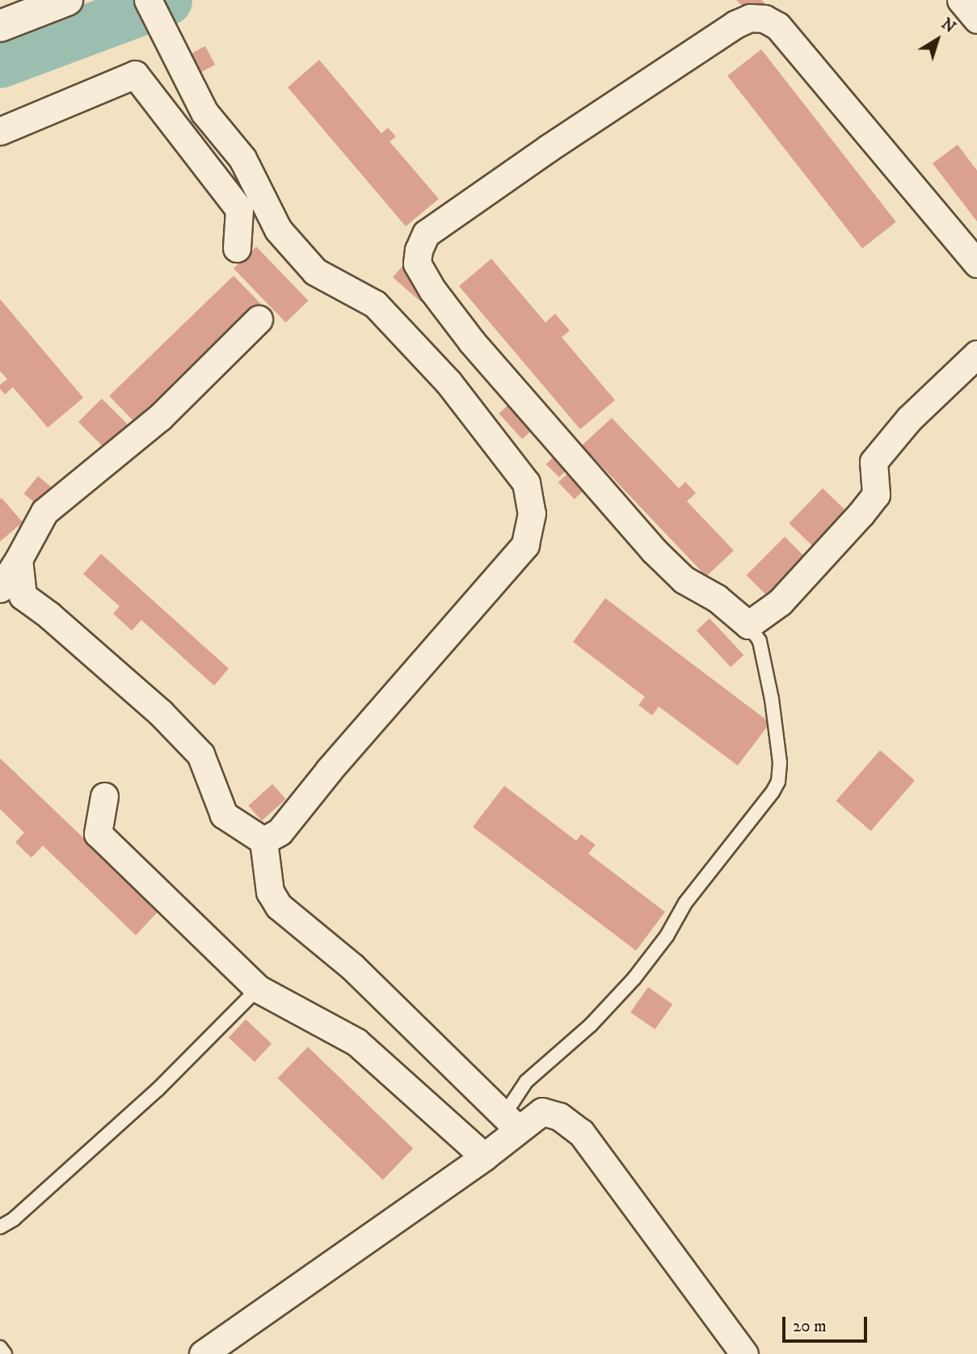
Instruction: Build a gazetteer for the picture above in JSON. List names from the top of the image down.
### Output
{
  "scale_bar": "20 m",
  "north": "top right"
}
